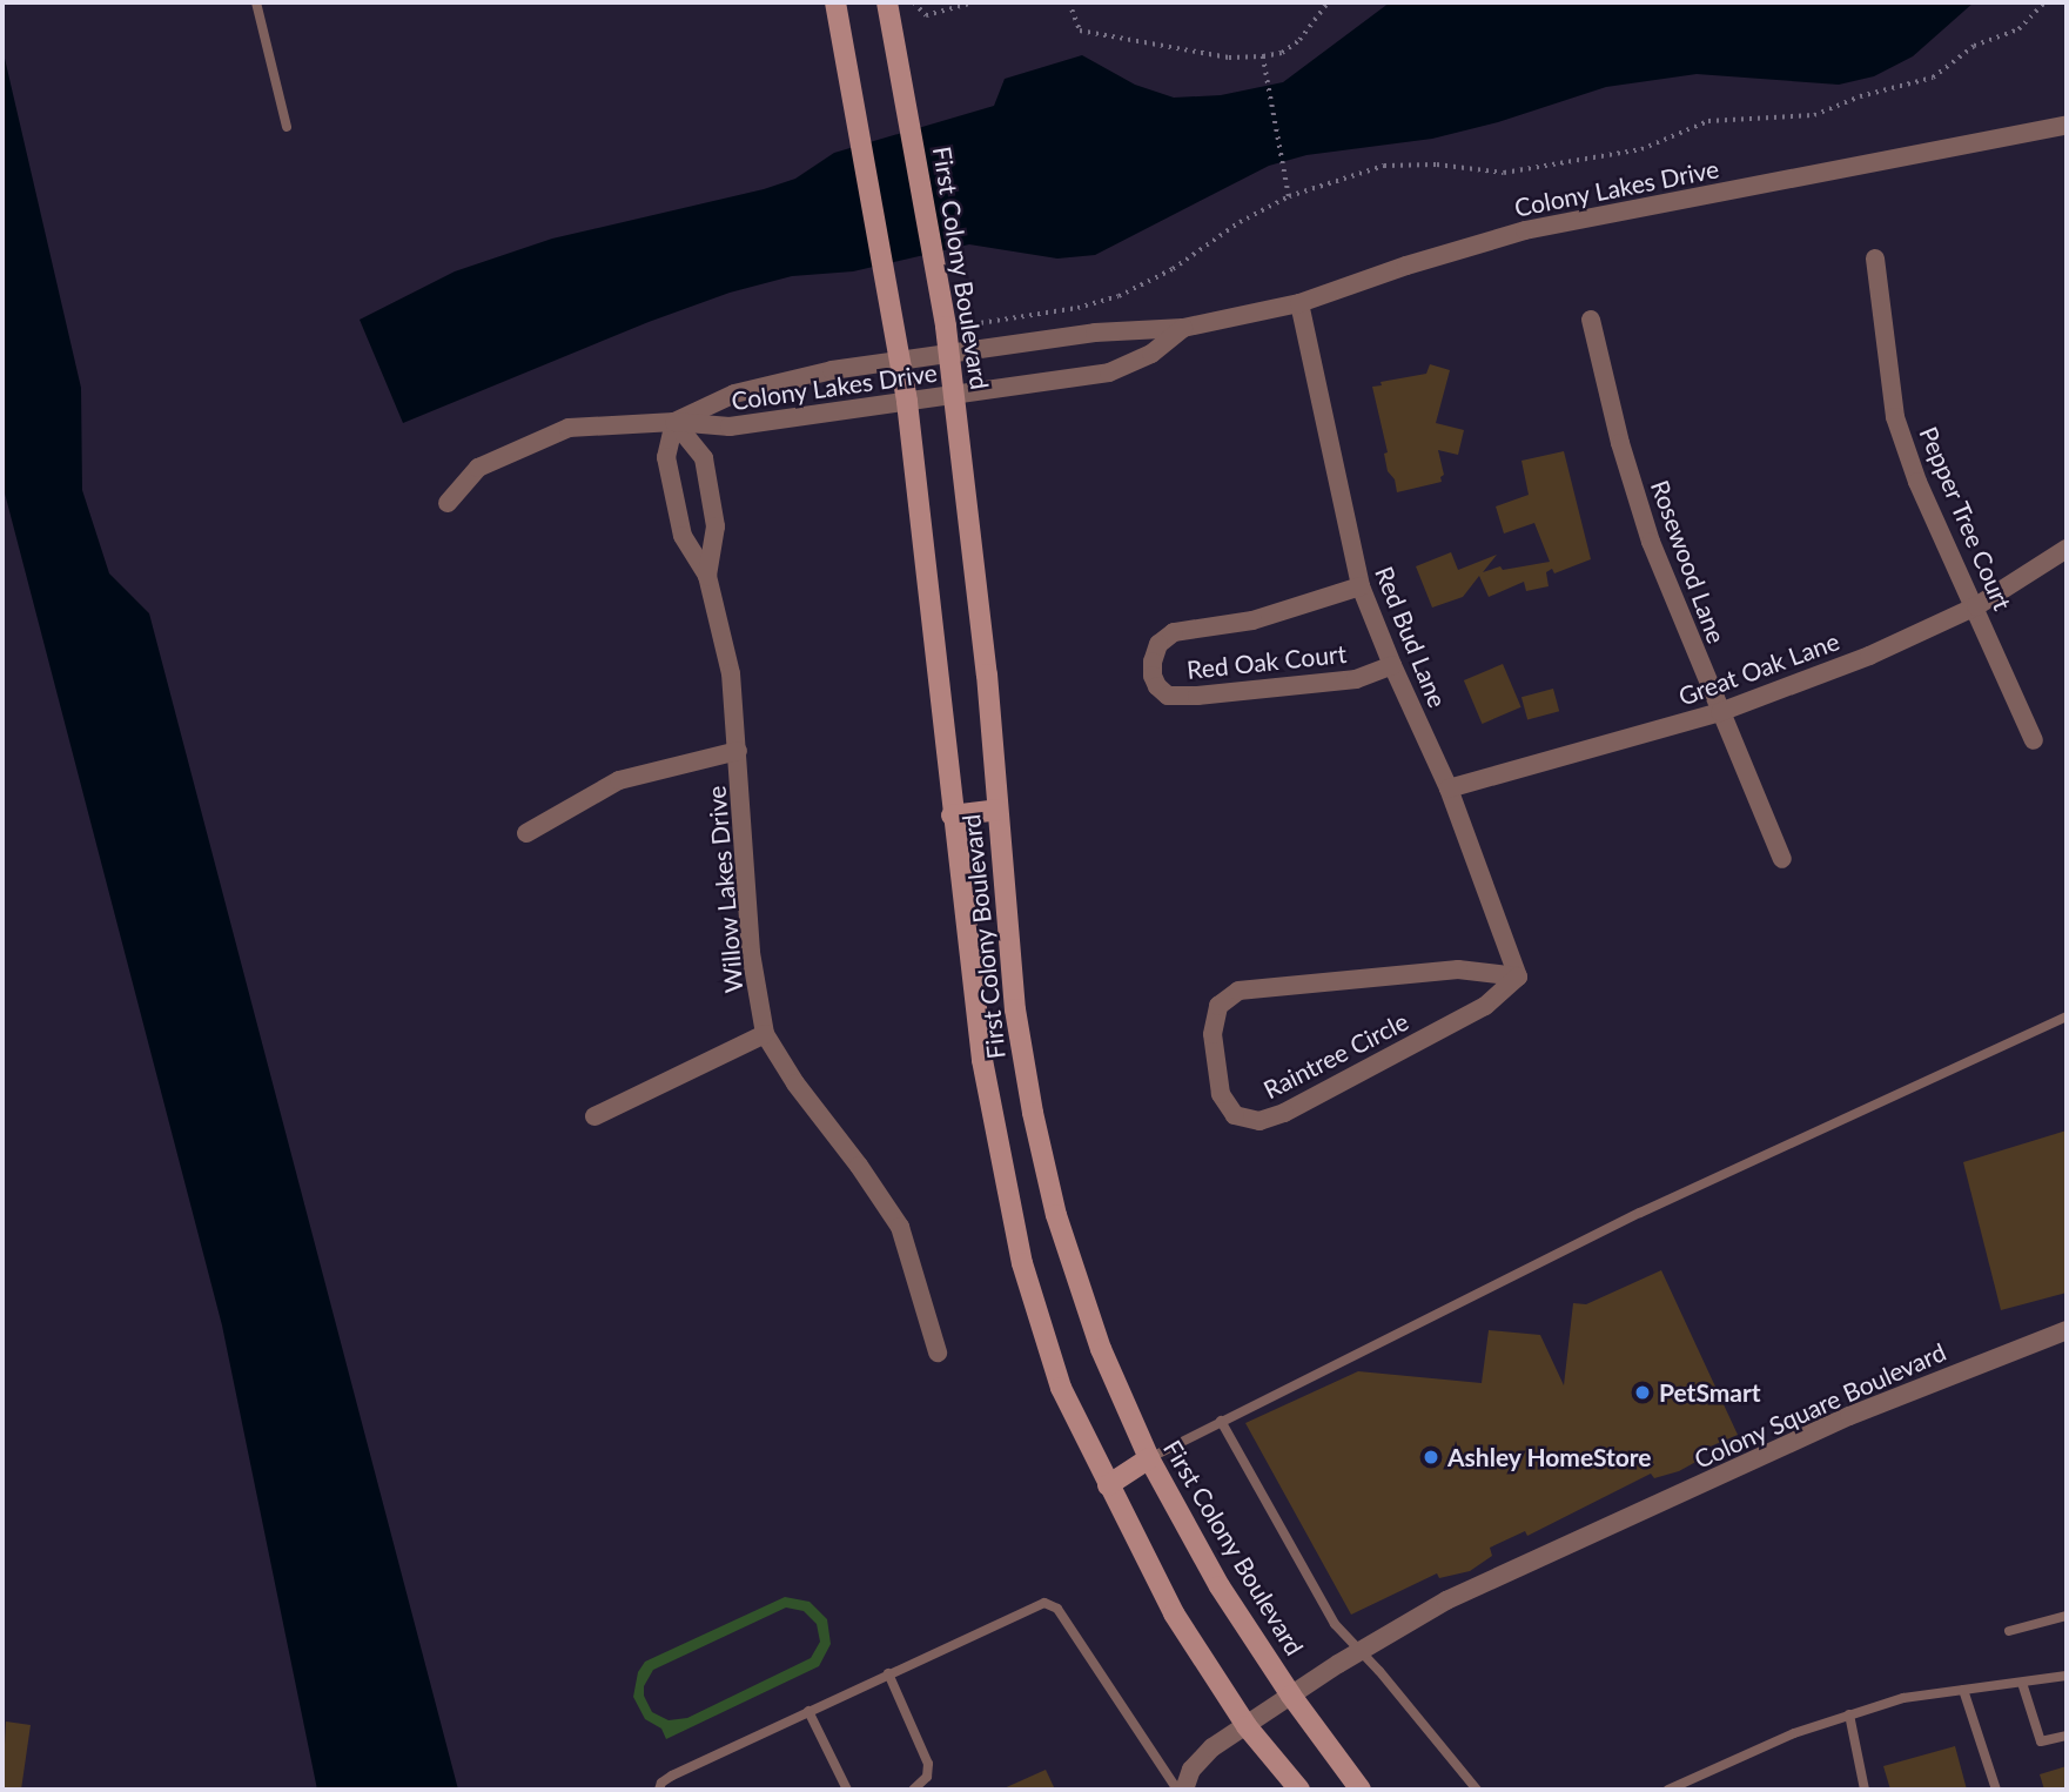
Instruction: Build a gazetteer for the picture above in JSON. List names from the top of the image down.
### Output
{
  "streets": {
    "main road": ["First Colony Boulevard"],
    "street": [
      "Colony Lakes Drive",
      "Pepper Tree Court",
      "Rosewood Lane",
      "Red Bud Lane",
      "Red Oak Court",
      "Great Oak Lane",
      "Willow Lakes Drive",
      "Raintree Circle",
      "Colony Square Boulevard"
    ]
  },
  "crossings": [
    ["Colony Lakes Drive", "First Colony Boulevard"],
    ["Colony Lakes Drive", "Red Bud Lane"],
    ["Colony Lakes Drive", "Willow Lakes Drive"],
    ["First Colony Boulevard", "Colony Square Boulevard"],
    ["Pepper Tree Court", "Great Oak Lane"],
    ["Rosewood Lane", "Great Oak Lane"],
    ["Red Bud Lane", "Red Oak Court"],
    ["Red Bud Lane", "Great Oak Lane"],
    ["Red Bud Lane", "Raintree Circle"]
  ],
  "places": ["PetSmart", "Ashley HomeStore"]
}
